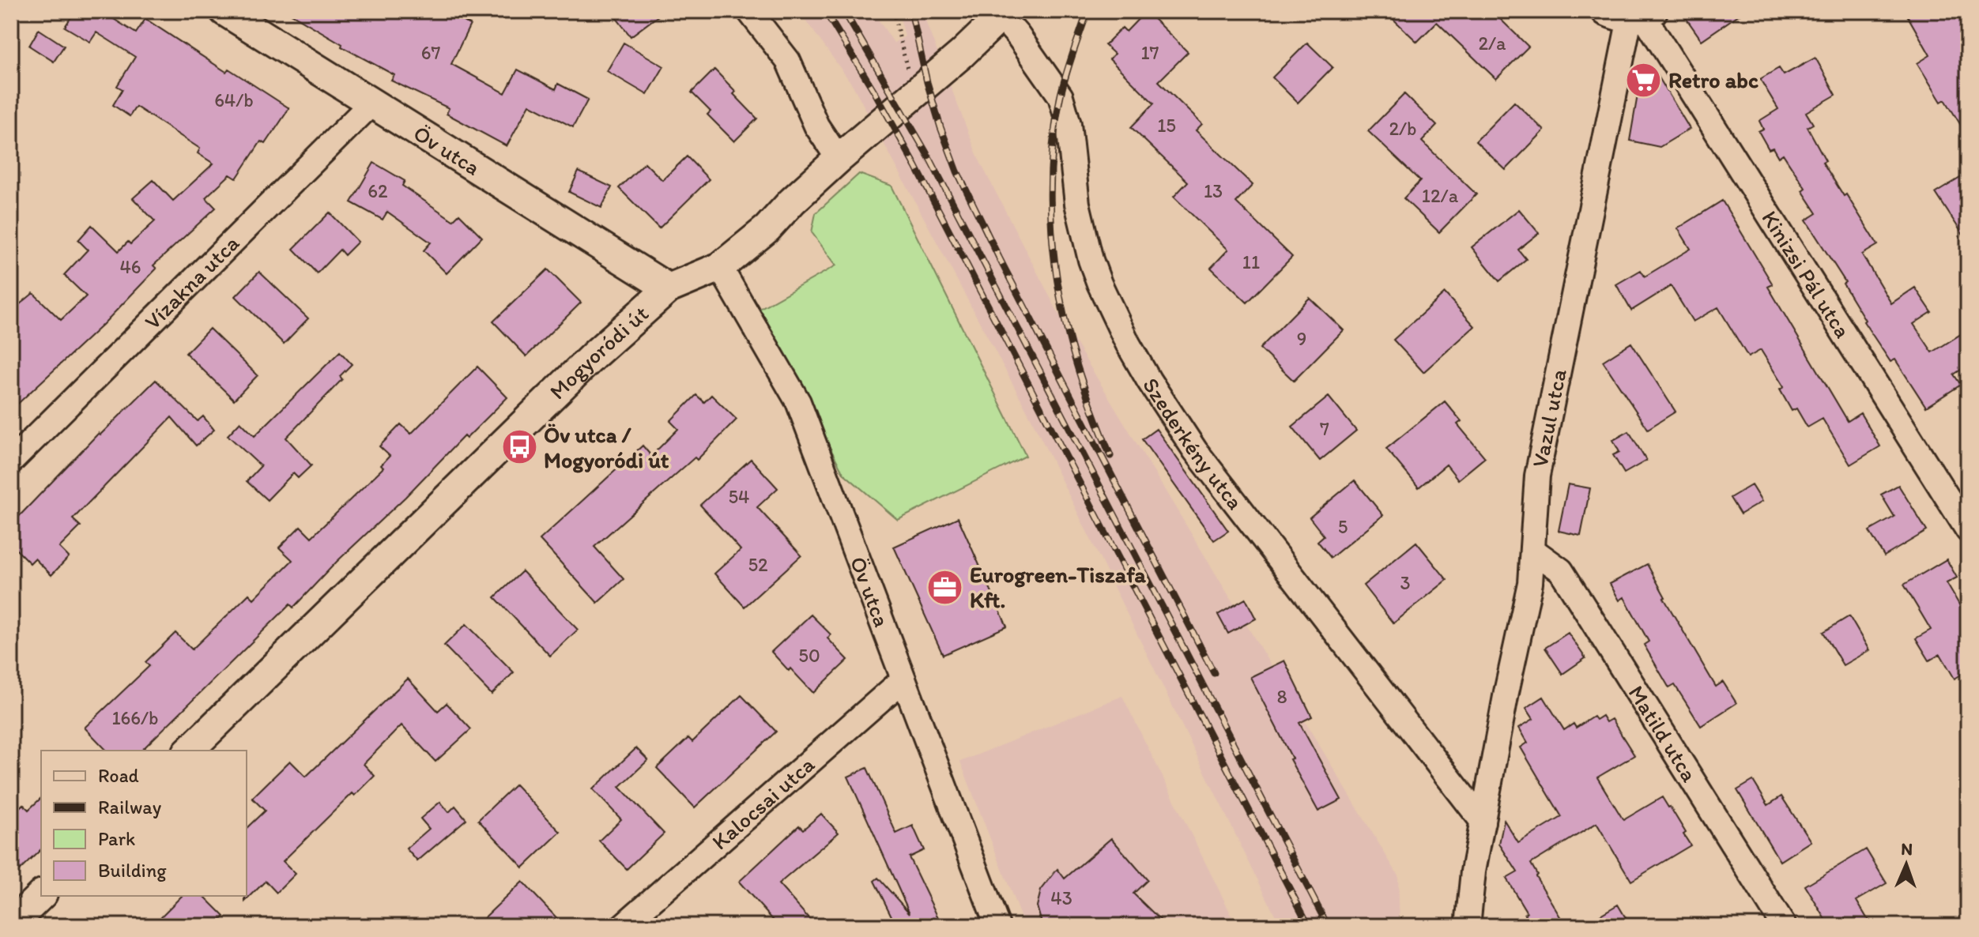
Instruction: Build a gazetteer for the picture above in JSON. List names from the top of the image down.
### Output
{
  "streets": {
    "street": [
      "Öv utca",
      "Kinizsi Pál utca",
      "Vízakna utca",
      "Mogyoródi út",
      "Vazul utca",
      "Szederkény utca",
      "Matild utca",
      "Kalocsai utca"
    ]
  },
  "crossings": [
    ["Öv utca", "Vízakna utca"],
    ["Öv utca", "Mogyoródi út"],
    ["Öv utca", "Kalocsai utca"],
    ["Kinizsi Pál utca", "Vazul utca"],
    ["Mogyoródi út", "Szederkény utca"],
    ["Vazul utca", "Szederkény utca"],
    ["Vazul utca", "Matild utca"]
  ],
  "places": {
    "supermarket": ["Retro abc"],
    "bus stop": ["Öv utca / Mogyoródi út"],
    "office": ["Eurogreen-Tiszafa Kft."]
  },
  "house_numbers": [
    "2/a",
    "67",
    "17",
    "64/b",
    "15",
    "2/b",
    "62",
    "13",
    "12/a",
    "11",
    "46",
    "9",
    "7",
    "54",
    "5",
    "52",
    "3",
    "50",
    "8",
    "166/b",
    "43"
  ],
  "legend": [
    "Road",
    "Railway",
    "Park",
    "Building"
  ],
  "north": "top"
}
